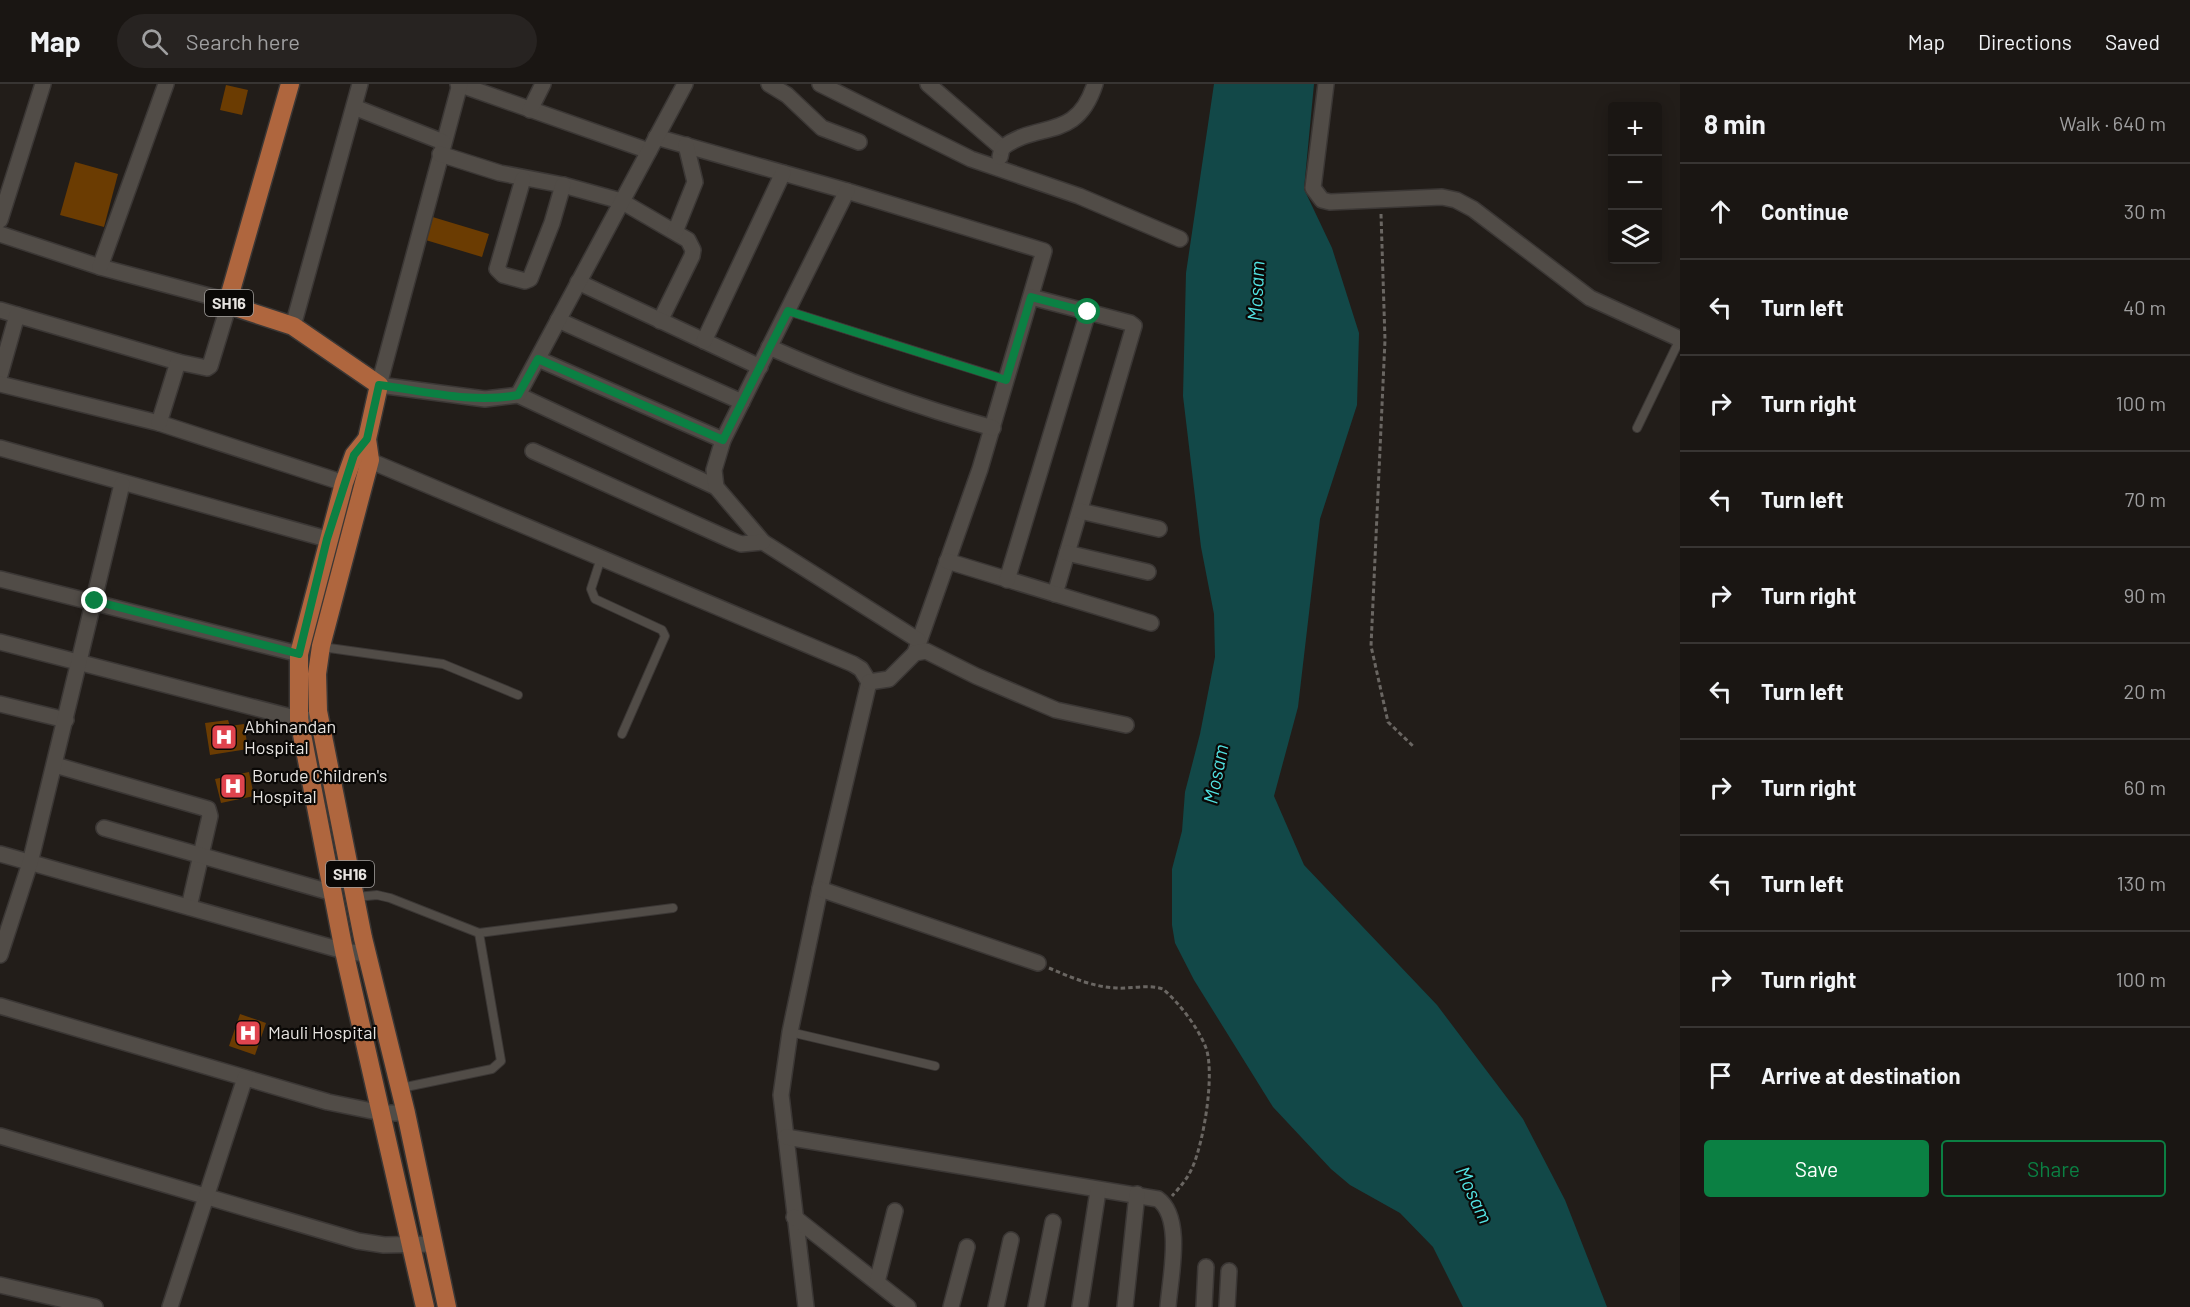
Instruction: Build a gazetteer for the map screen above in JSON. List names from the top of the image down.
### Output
{
  "streets": {
    "main road": ["SH16"]
  },
  "water": ["Mosam"],
  "places": {
    "hospital": ["Abhinandan Hospital", "Borude Children's Hospital", "Mauli Hospital"]
  },
  "page": {
    "header": "Map",
    "search": "Search here",
    "nav": ["Map", "Directions", "Saved"],
    "heading": ["8 min", "Walk · 640 m"],
    "map_buttons": ["+", "−"],
    "list": [
      ["Continue", "30 m"],
      ["Turn left", "40 m"],
      ["Turn right", "100 m"],
      ["Turn left", "70 m"],
      ["Turn right", "90 m"],
      ["Turn left", "20 m"],
      ["Turn right", "60 m"],
      ["Turn left", "130 m"],
      ["Turn right", "100 m"],
      "Arrive at destination"
    ],
    "buttons": ["Save", "Share"]
  }
}
